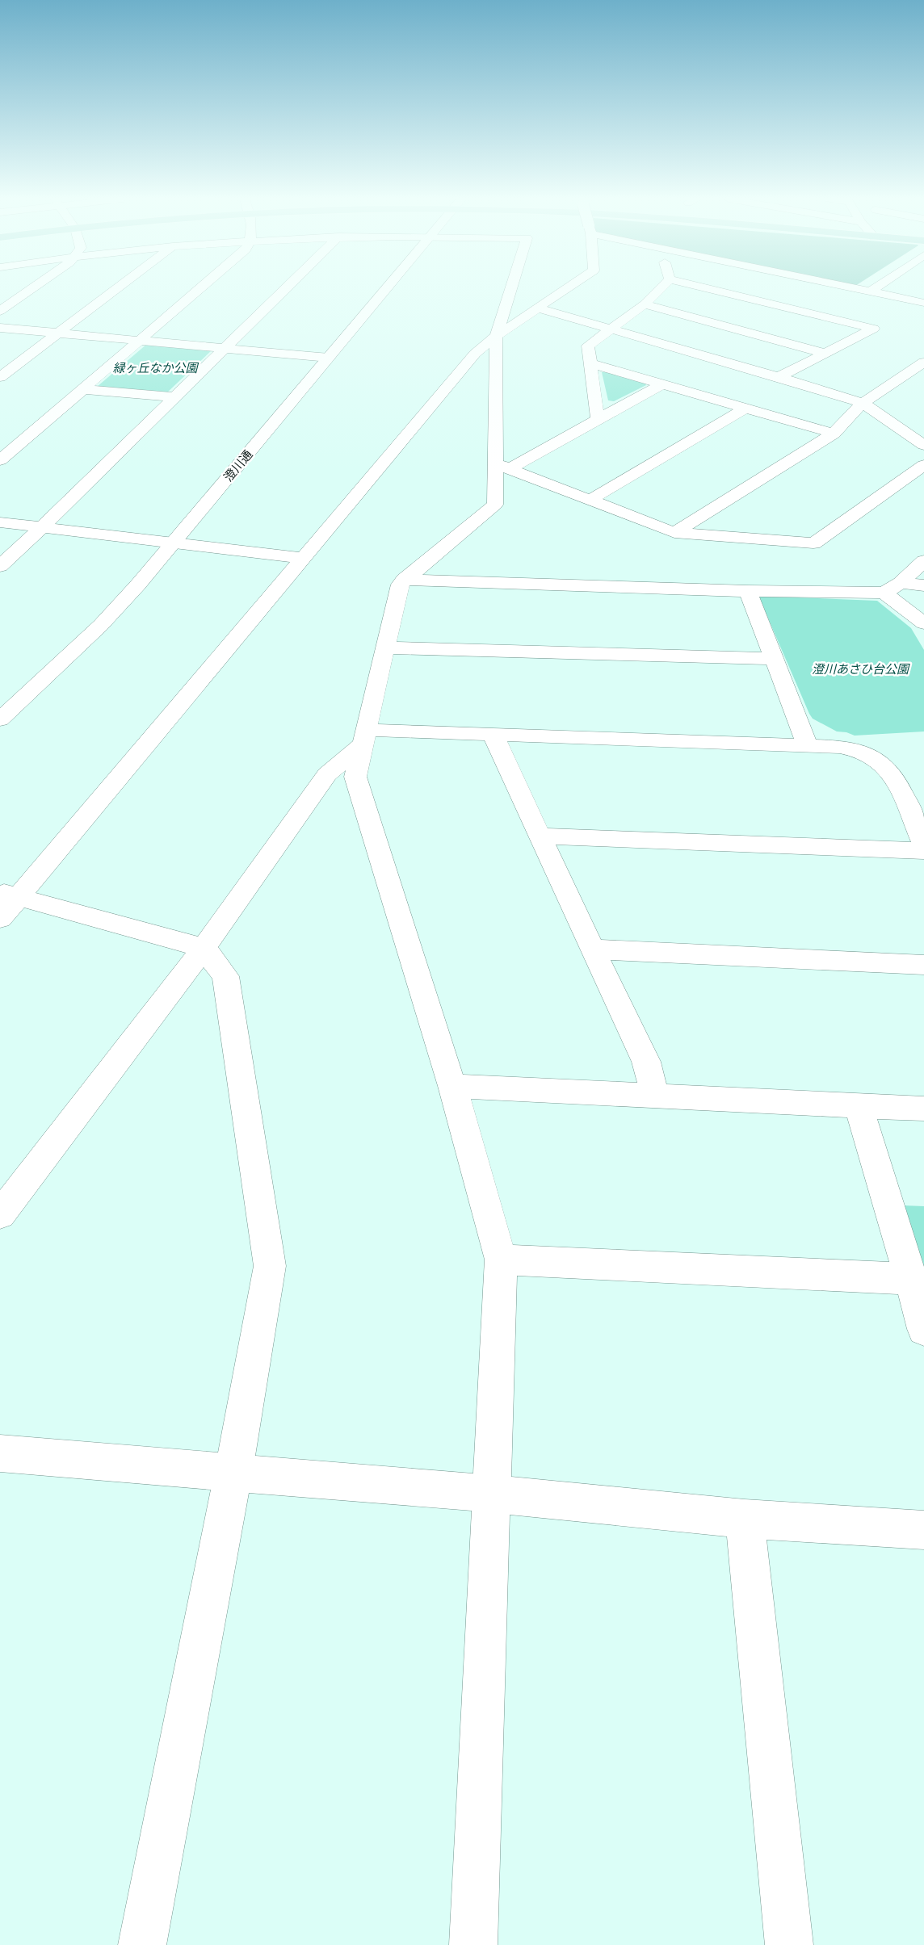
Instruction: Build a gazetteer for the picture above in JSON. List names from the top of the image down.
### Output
{
  "streets": {
    "street": ["澄川通"]
  },
  "parks": ["緑ヶ丘なか公園", "澄川あさひ台公園"]
}
